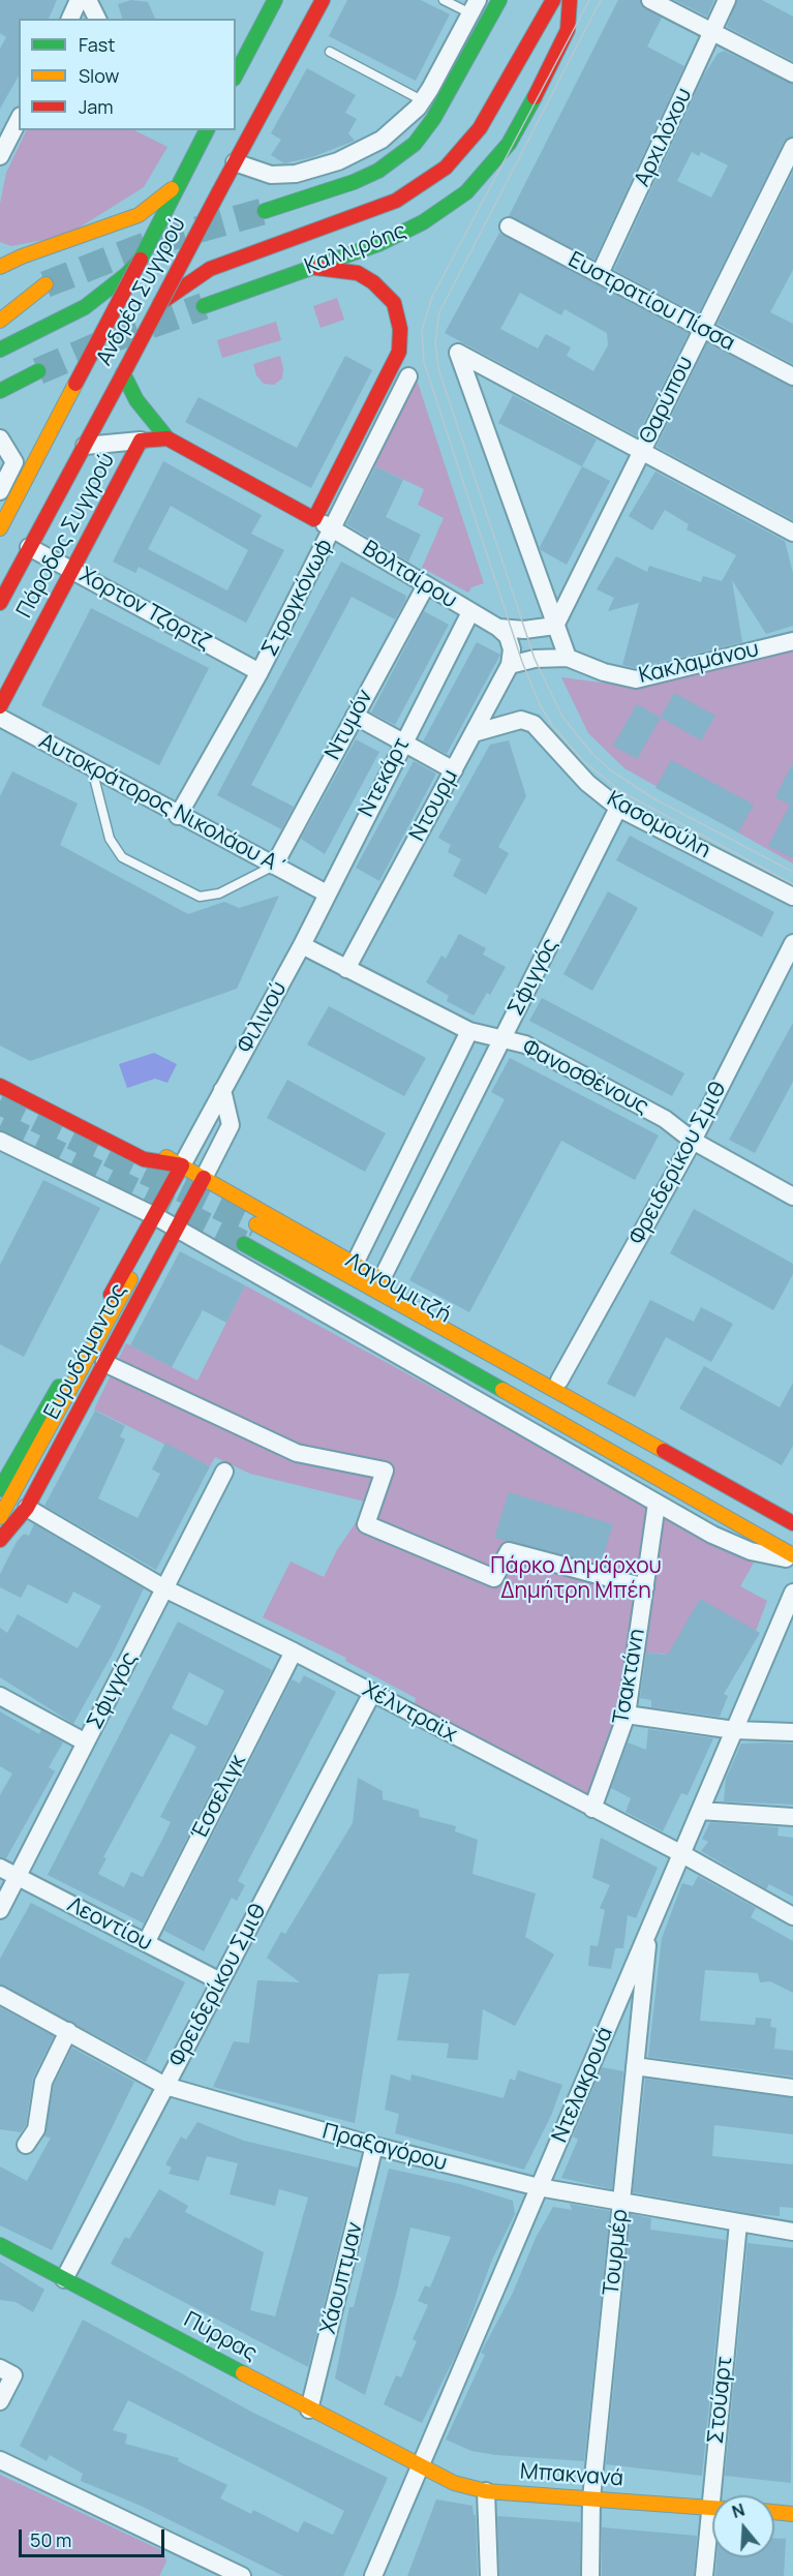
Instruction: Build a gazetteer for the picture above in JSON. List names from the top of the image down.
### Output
{
  "streets": {
    "main road": [
      "Καλλιρόης",
      "Ανδρέα Συγγρού",
      "Πάροδος Συγγρού",
      "Βολταίρου",
      "Λαγουμιτζή",
      "Ευρυδάμαντος",
      "Πύρρας",
      "Μπακνανά"
    ],
    "street": [
      "Αρχιλόχου",
      "Ευστρατίου Πίσσα",
      "Θαρύπου",
      "Στρογκόνωφ",
      "Χορτον Τζορτζ",
      "Κακλαμάνου",
      "Ντυμόν",
      "Ντεκάρτ",
      "Αυτοκράτορος Νικολάου Α΄",
      "Ντουρμ",
      "Κασομούλη",
      "Σφιγγός",
      "Φιλινού",
      "Φανοσθένους",
      "Φρειδερίκου Σμιθ",
      "Τσακτάνη",
      "Χέλντραϊχ",
      "Έσσελιγκ",
      "Λεοντίου",
      "Ντελακρουά",
      "Πραξαγόρου",
      "Τουρμέρ",
      "Χάουπτμαν",
      "Στούαρτ"
    ]
  },
  "crossings": [
    ["Αρχιλόχου", "Ευστρατίου Πίσσα"],
    ["Ανδρέα Συγγρού", "Χορτον Τζορτζ"],
    ["Ευστρατίου Πίσσα", "Θαρύπου"],
    ["Θαρύπου", "Βολταίρου"],
    ["Πάροδος Συγγρού", "Βολταίρου"],
    ["Πάροδος Συγγρού", "Χορτον Τζορτζ"],
    ["Βολταίρου", "Στρογκόνωφ"],
    ["Βολταίρου", "Ντυμόν"],
    ["Βολταίρου", "Ντεκάρτ"],
    ["Στρογκόνωφ", "Χορτον Τζορτζ"],
    ["Στρογκόνωφ", "Αυτοκράτορος Νικολάου Α΄"],
    ["Κακλαμάνου", "Ντουρμ"],
    ["Ντυμόν", "Αυτοκράτορος Νικολάου Α΄"],
    ["Ντεκάρτ", "Αυτοκράτορος Νικολάου Α΄"],
    ["Ντεκάρτ", "Φιλινού"],
    ["Ντεκάρτ", "Φανοσθένους"],
    ["Ντουρμ", "Κασομούλη"],
    ["Ντουρμ", "Φανοσθένους"],
    ["Κασομούλη", "Σφιγγός"],
    ["Σφιγγός", "Φανοσθένους"],
    ["Σφιγγός", "Λαγουμιτζή"],
    ["Σφιγγός", "Χέλντραϊχ"],
    ["Σφιγγός", "Λεοντίου"],
    ["Φιλινού", "Φανοσθένους"],
    ["Φιλινού", "Λαγουμιτζή"],
    ["Φιλινού", "Ευρυδάμαντος"],
    ["Φανοσθένους", "Φρειδερίκου Σμιθ"],
    ["Φρειδερίκου Σμιθ", "Λαγουμιτζή"],
    ["Φρειδερίκου Σμιθ", "Χέλντραϊχ"],
    ["Φρειδερίκου Σμιθ", "Λεοντίου"],
    ["Φρειδερίκου Σμιθ", "Πραξαγόρου"],
    ["Φρειδερίκου Σμιθ", "Πύρρας"],
    ["Λαγουμιτζή", "Ευρυδάμαντος"],
    ["Λαγουμιτζή", "Τσακτάνη"],
    ["Ευρυδάμαντος", "Χέλντραϊχ"],
    ["Τσακτάνη", "Χέλντραϊχ"],
    ["Χέλντραϊχ", "Έσσελιγκ"],
    ["Χέλντραϊχ", "Ντελακρουά"],
    ["Έσσελιγκ", "Λεοντίου"],
    ["Ντελακρουά", "Πραξαγόρου"],
    ["Ντελακρουά", "Τουρμέρ"],
    ["Ντελακρουά", "Πύρρας"],
    ["Ντελακρουά", "Μπακνανά"],
    ["Πραξαγόρου", "Τουρμέρ"],
    ["Πραξαγόρου", "Χάουπτμαν"],
    ["Πραξαγόρου", "Στούαρτ"],
    ["Τουρμέρ", "Μπακνανά"],
    ["Χάουπτμαν", "Πύρρας"],
    ["Πύρρας", "Μπακνανά"]
  ],
  "parks": ["Πάρκο Δημάρχου Δημήτρη Μπέη"],
  "legend": ["Fast", "Slow", "Jam"],
  "scale_bar": "50 m",
  "north": "top"
}
